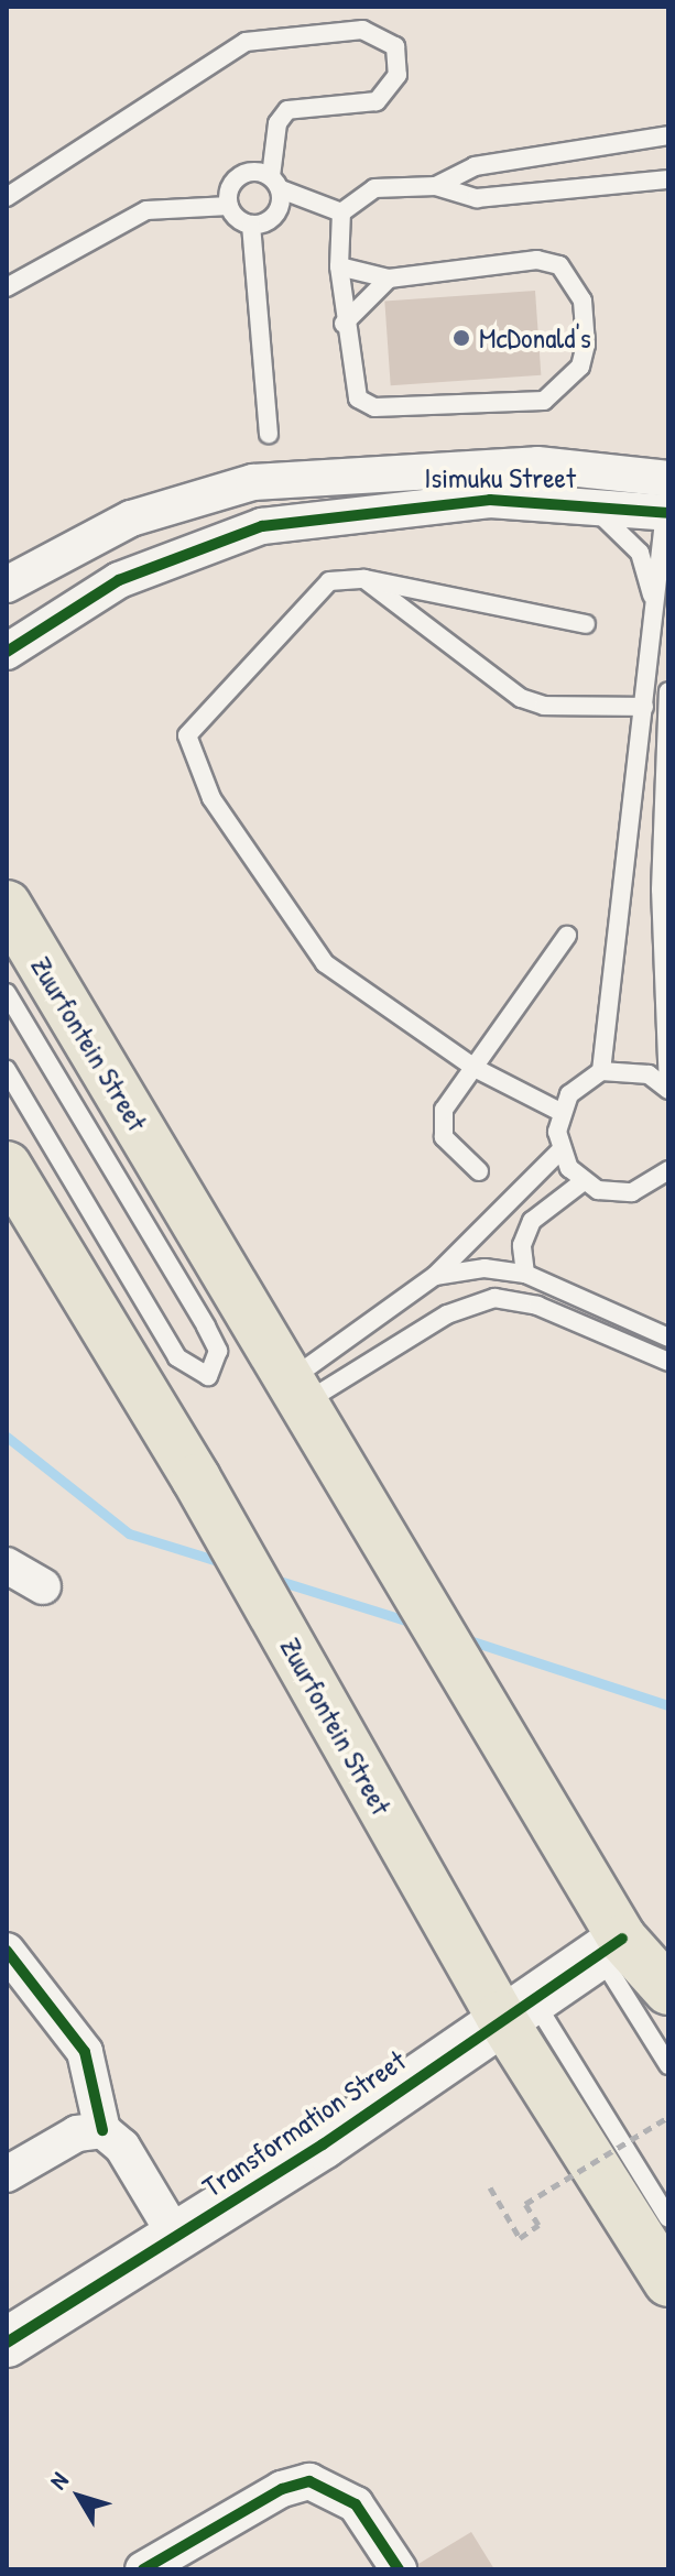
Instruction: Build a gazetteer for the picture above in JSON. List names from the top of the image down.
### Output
{
  "streets": {
    "main road": ["Zuurfontein Street"],
    "street": ["Isimuku Street", "Transformation Street"]
  },
  "crossings": [
    ["Zuurfontein Street", "Transformation Street"]
  ],
  "places": ["McDonald's"],
  "north": "top left"
}
